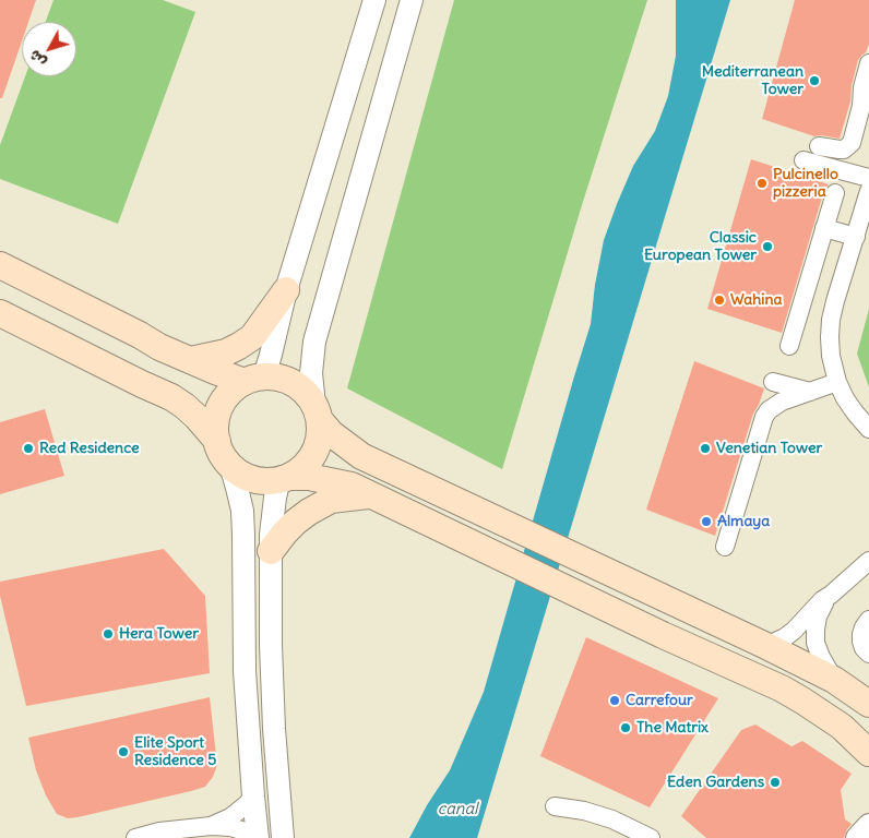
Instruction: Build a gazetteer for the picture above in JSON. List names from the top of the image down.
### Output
{
  "water": ["canal"],
  "places": [
    "Mediterranean Tower",
    "Pulcinello pizzeria",
    "Classic European Tower",
    "Wahina",
    "Red Residence",
    "Venetian Tower",
    "Almaya",
    "Hera Tower",
    "Carrefour",
    "The Matrix",
    "Elite Sport Residence 5",
    "Eden Gardens"
  ],
  "north": "bottom left"
}
